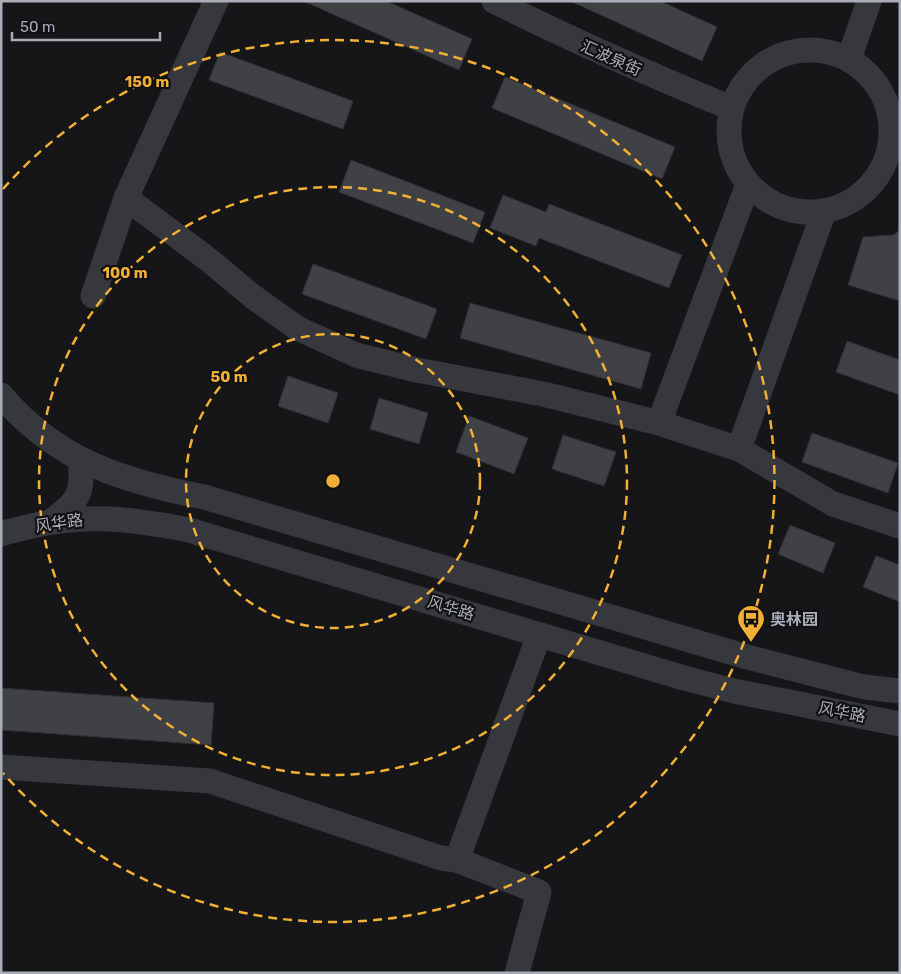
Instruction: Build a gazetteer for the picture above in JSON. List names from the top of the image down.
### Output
{
  "streets": {
    "street": ["汇波泉街", "风华路"]
  },
  "places": {
    "bus stop": ["奥林园"]
  },
  "scale_bar": "50 m",
  "rings": ["150 m", "100 m", "50 m"]
}
